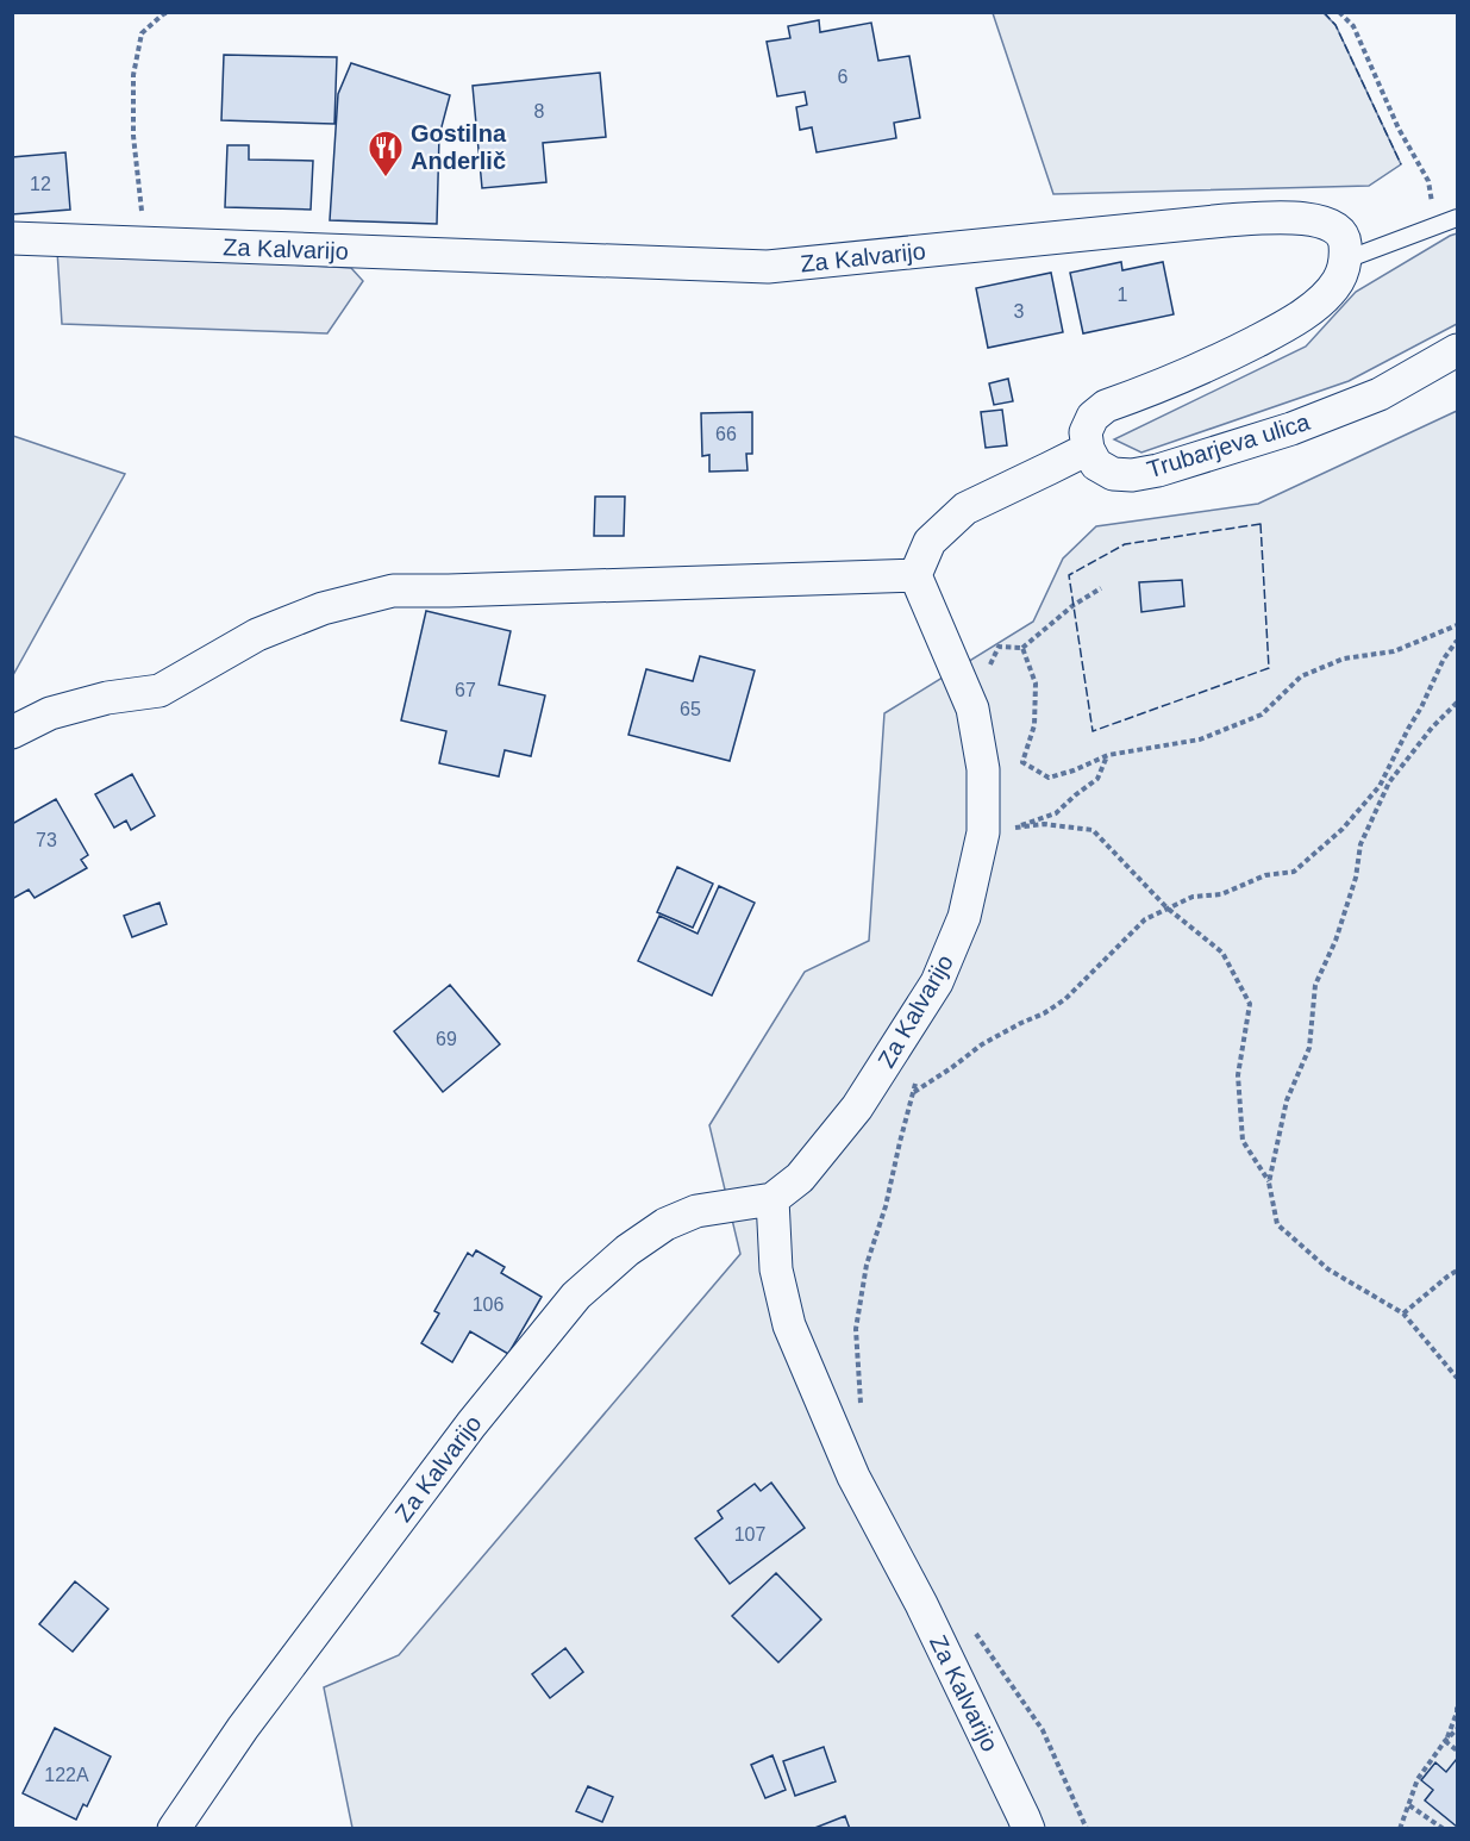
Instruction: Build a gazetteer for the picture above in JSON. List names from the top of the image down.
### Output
{
  "streets": {
    "street": ["Za Kalvarijo", "Trubarjeva ulica"]
  },
  "places": {
    "restaurant": ["Gostilna Anderlič"]
  },
  "house_numbers": [
    "6",
    "8",
    "12",
    "1",
    "3",
    "66",
    "67",
    "65",
    "73",
    "69",
    "106",
    "107",
    "122A"
  ]
}
